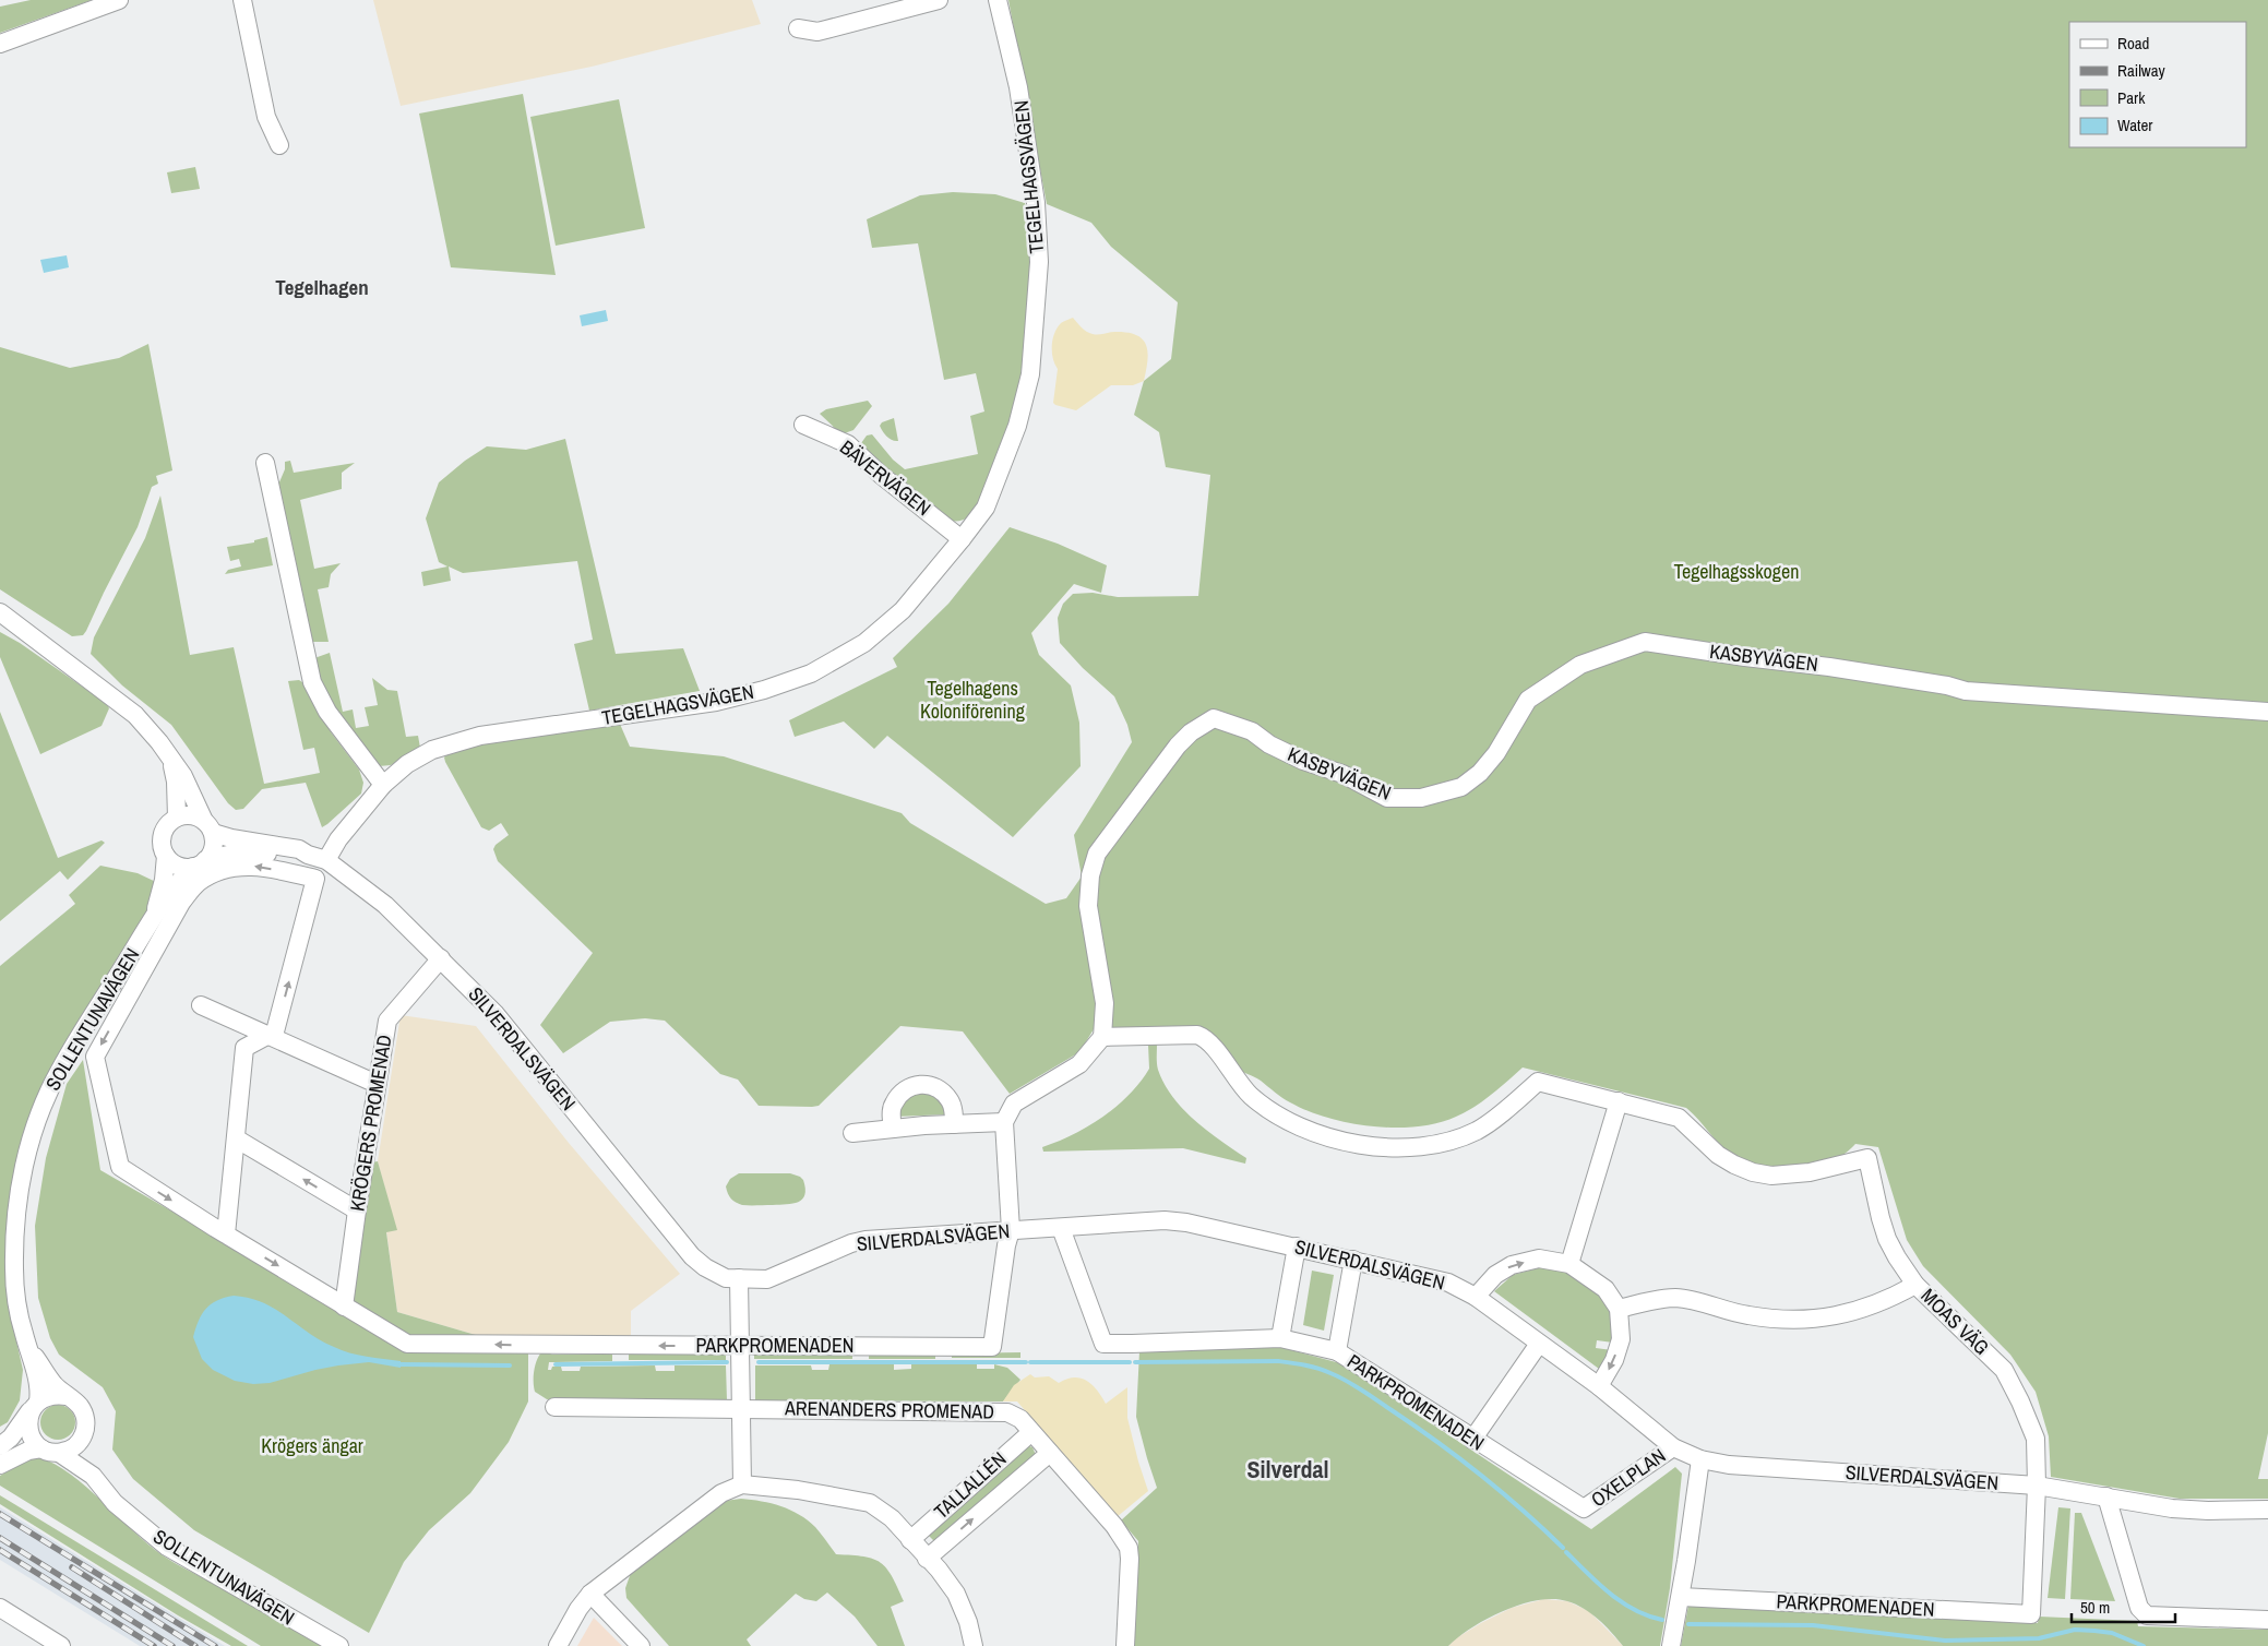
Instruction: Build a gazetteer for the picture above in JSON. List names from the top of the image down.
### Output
{
  "streets": {
    "street": [
      "TEGELHAGSVÄGEN",
      "BÄVERVÄGEN",
      "KASBYVÄGEN",
      "SOLLENTUNAVÄGEN",
      "SILVERDALSVÄGEN",
      "KRÖGERS PROMENAD",
      "MOAS VÄG",
      "PARKPROMENADEN",
      "ARENANDERS PROMENAD",
      "OXELPLAN",
      "TALLALLÉN"
    ]
  },
  "crossings": [
    ["TEGELHAGSVÄGEN", "BÄVERVÄGEN"],
    ["TEGELHAGSVÄGEN", "SILVERDALSVÄGEN"],
    ["SOLLENTUNAVÄGEN", "SILVERDALSVÄGEN"],
    ["SILVERDALSVÄGEN", "KRÖGERS PROMENAD"],
    ["SILVERDALSVÄGEN", "MOAS VÄG"],
    ["SILVERDALSVÄGEN", "PARKPROMENADEN"],
    ["SILVERDALSVÄGEN", "OXELPLAN"],
    ["KRÖGERS PROMENAD", "PARKPROMENADEN"],
    ["MOAS VÄG", "PARKPROMENADEN"],
    ["PARKPROMENADEN", "OXELPLAN"],
    ["ARENANDERS PROMENAD", "TALLALLÉN"]
  ],
  "districts": ["Tegelhagen", "Silverdal"],
  "parks": ["Tegelhagsskogen", "Tegelhagens Koloniförening", "Krögers ängar"],
  "legend": [
    "Road",
    "Railway",
    "Park",
    "Water"
  ],
  "scale_bar": "50 m"
}
